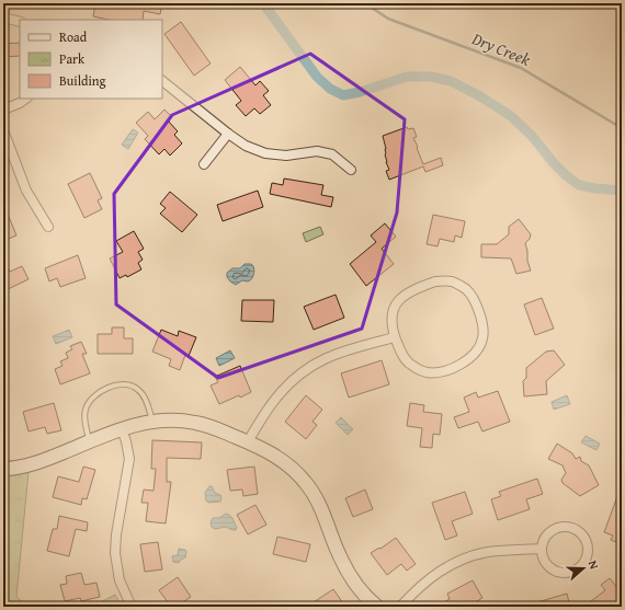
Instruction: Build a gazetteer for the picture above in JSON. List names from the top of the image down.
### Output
{
  "water": ["Dry Creek"],
  "legend": ["Road", "Park", "Building"],
  "north": "right"
}
